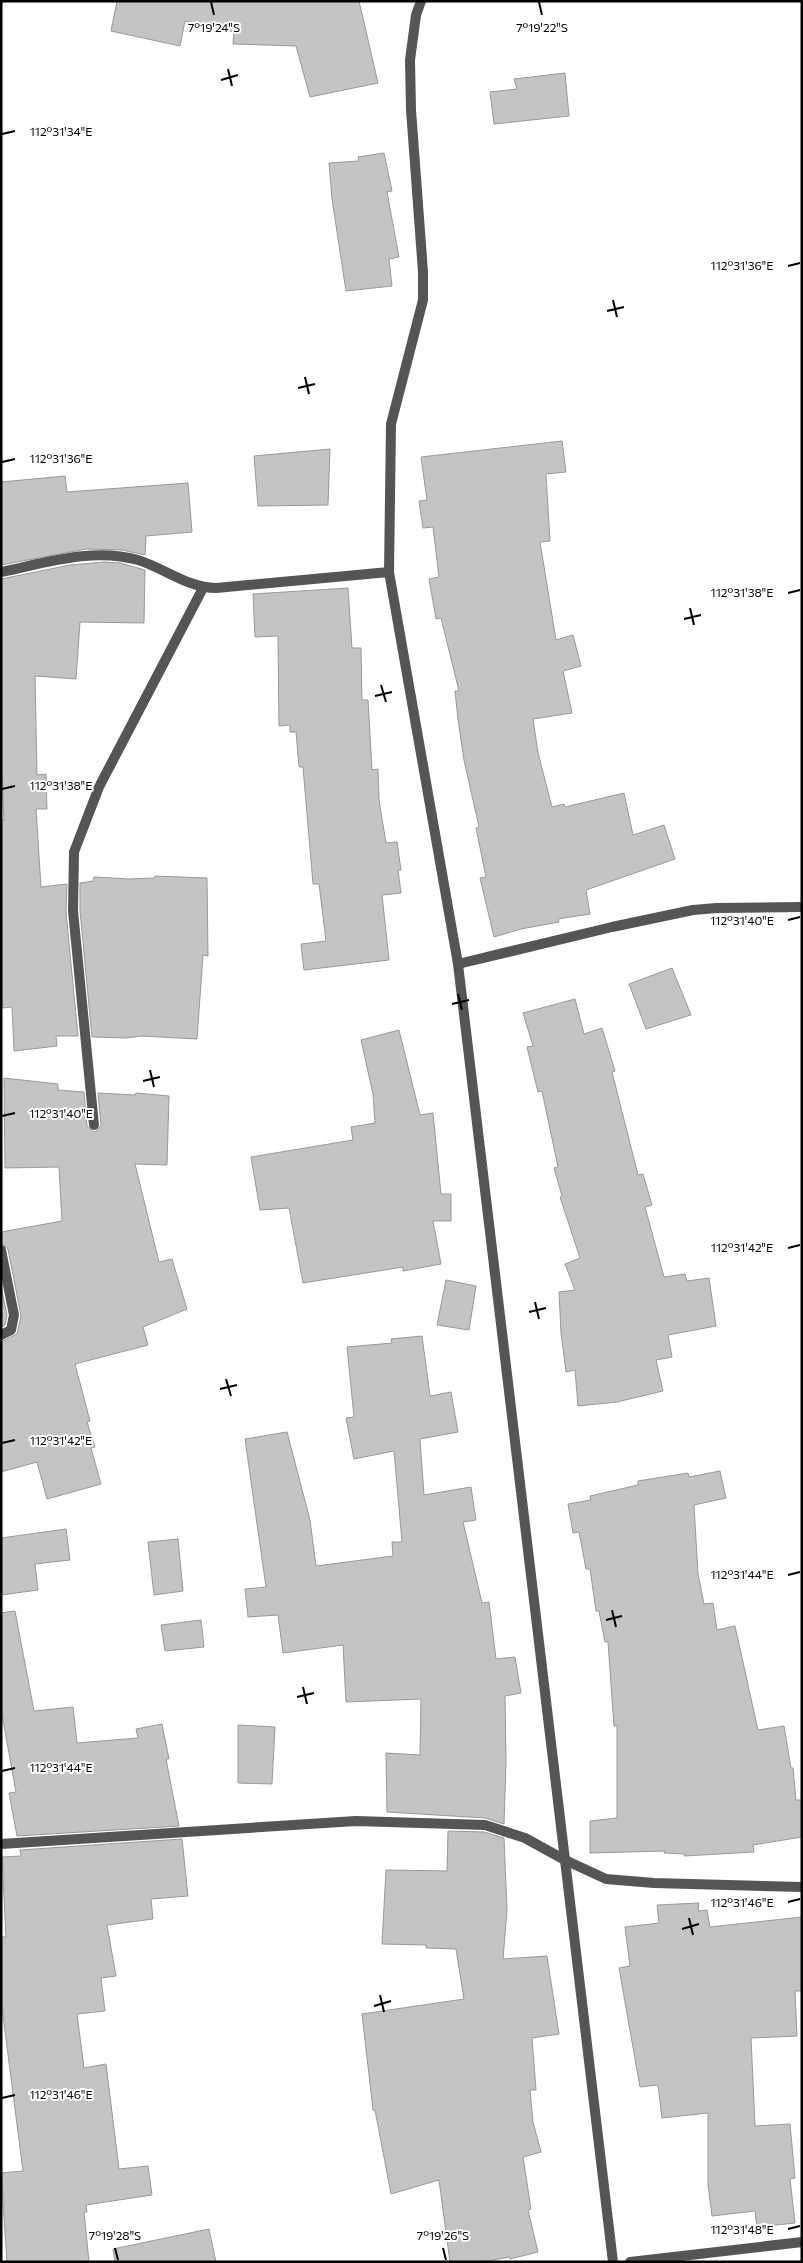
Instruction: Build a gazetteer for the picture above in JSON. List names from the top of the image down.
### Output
{
  "coordinates": [
    "7°19'24\"S",
    "7°19'22\"S",
    "112°31'34\"E",
    "112°31'36\"E",
    "112°31'38\"E",
    "112°31'40\"E",
    "112°31'42\"E",
    "112°31'44\"E",
    "112°31'46\"E",
    "112°31'48\"E",
    "7°19'28\"S",
    "7°19'26\"S"
  ]
}
